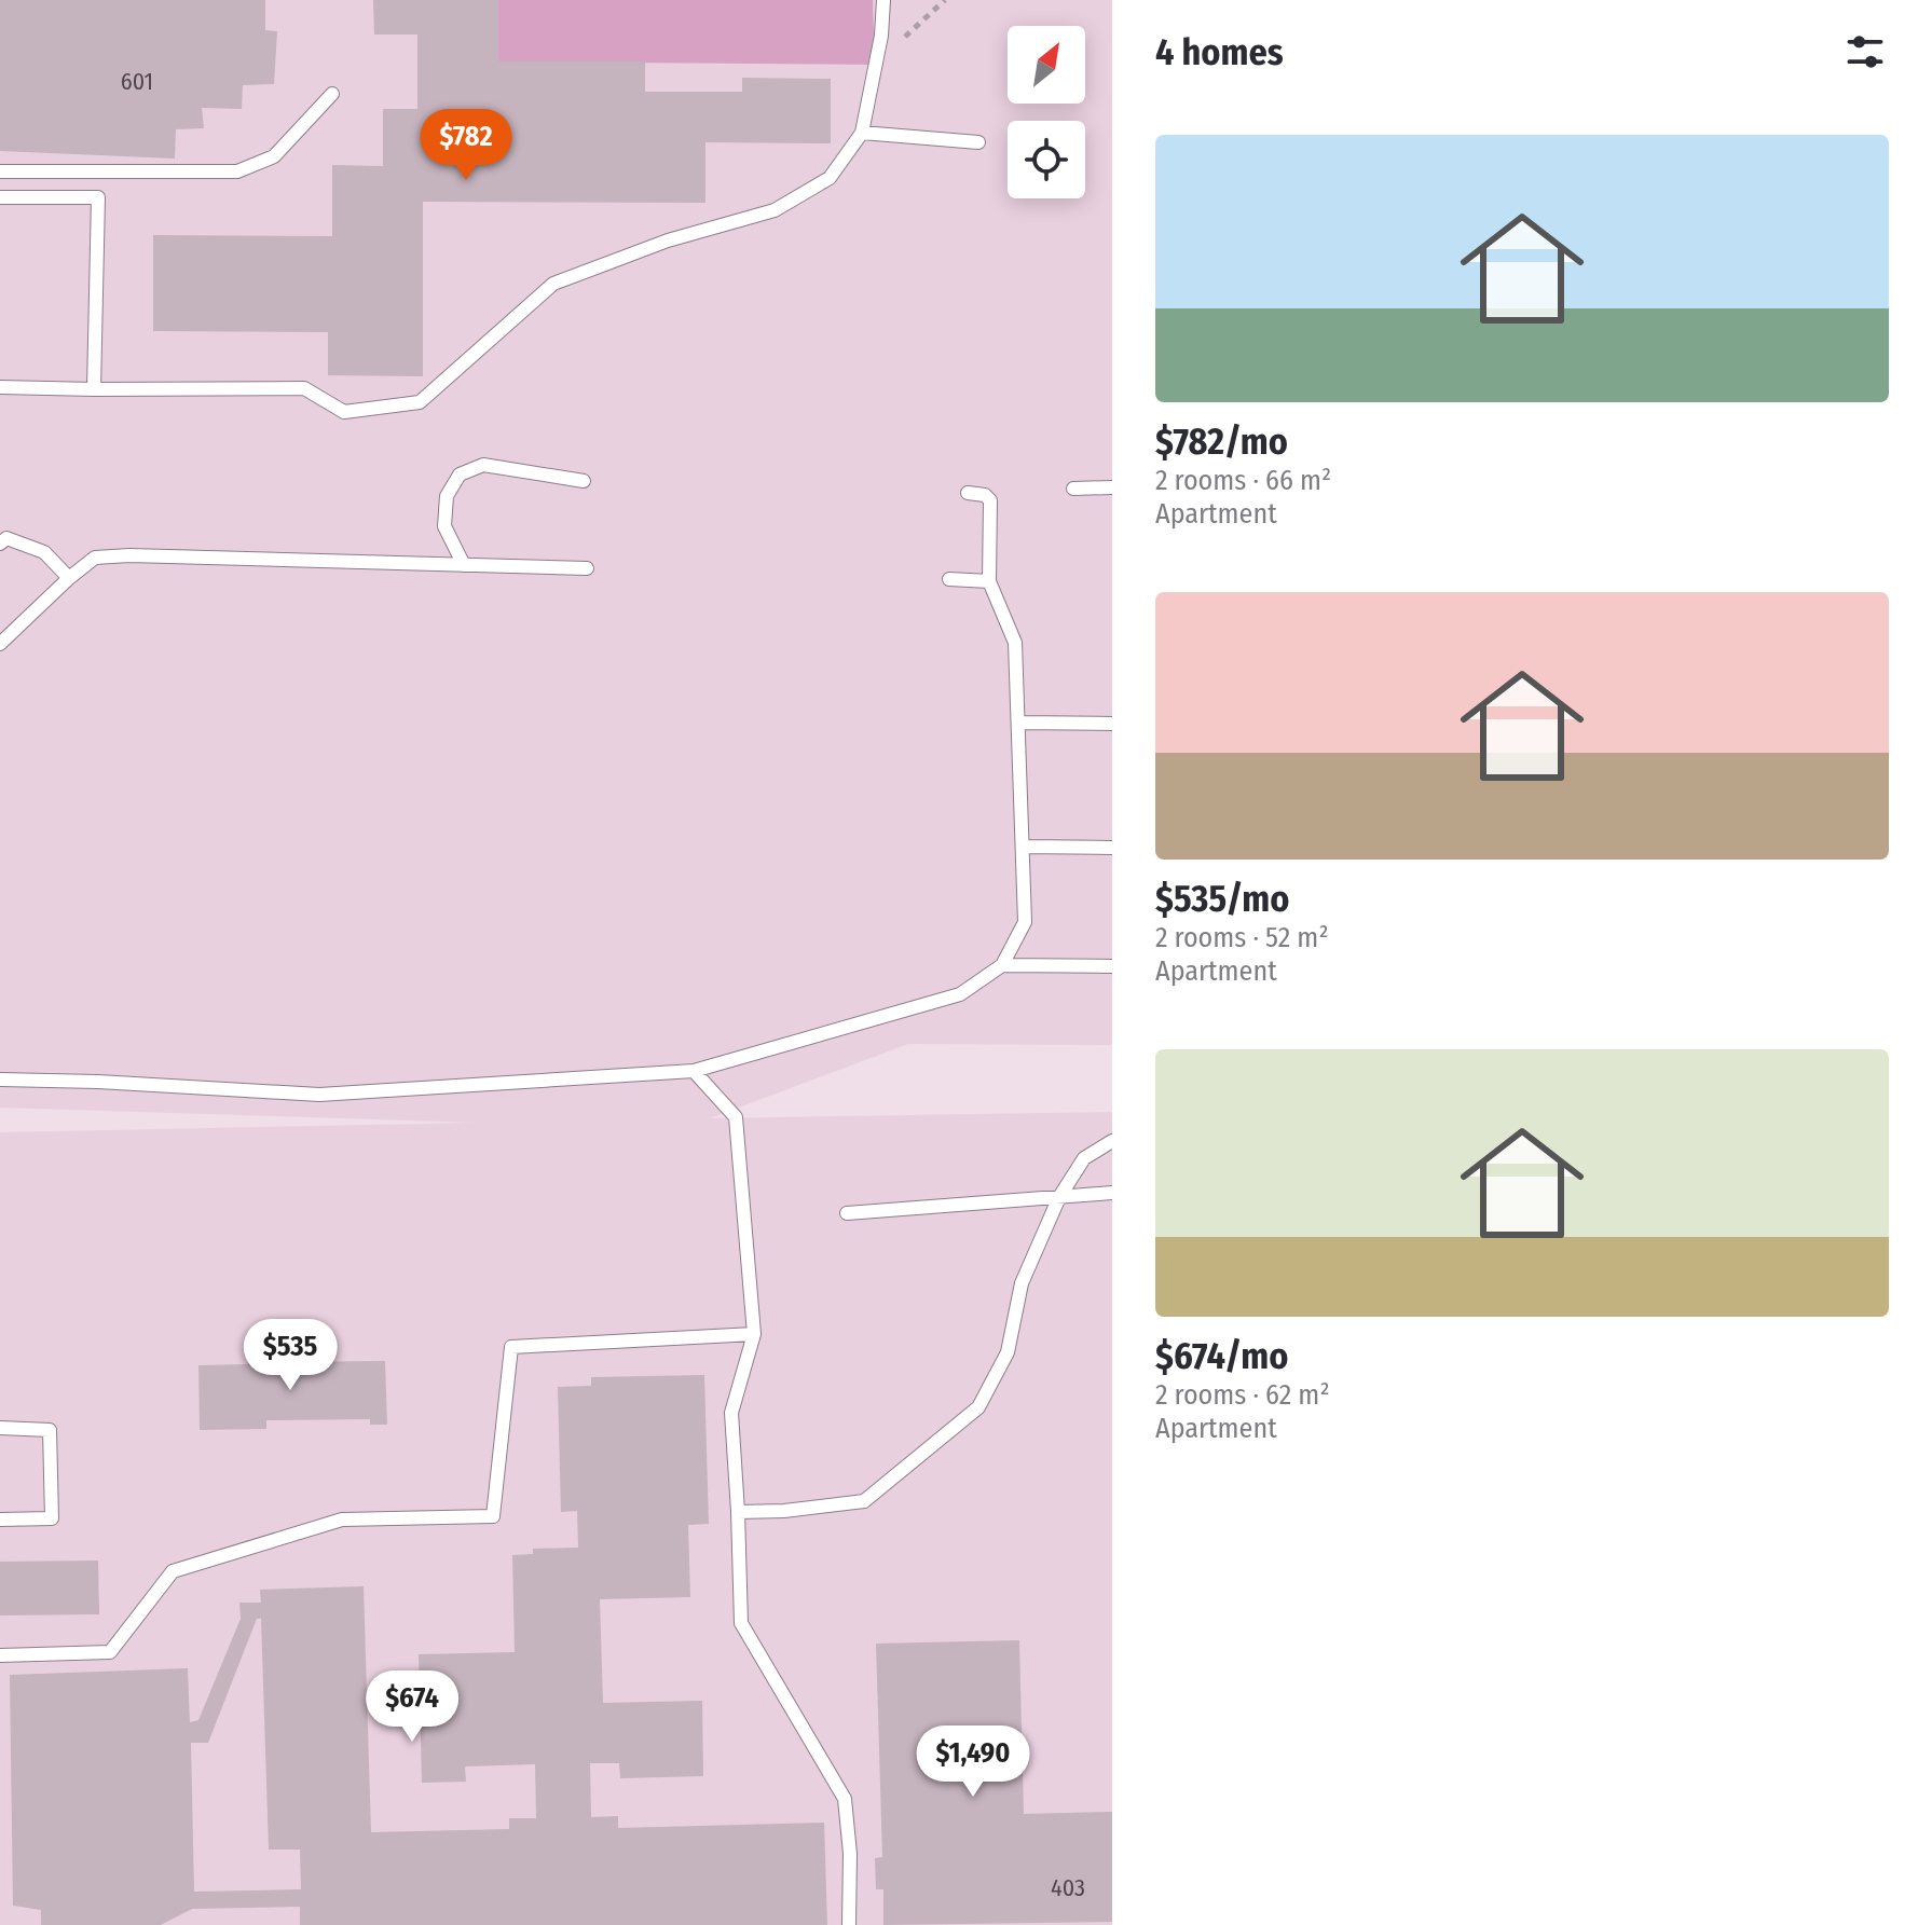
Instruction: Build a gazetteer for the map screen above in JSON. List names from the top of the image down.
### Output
{
  "house_numbers": ["601", "403"],
  "north": "top right",
  "page": {
    "heading": "4 homes",
    "list": [
      {
        "name": "$782/mo",
        "note": "2 rooms · 66 m² · Apartment"
      },
      {
        "name": "$535/mo",
        "note": "2 rooms · 52 m² · Apartment"
      },
      {
        "name": "$674/mo",
        "note": "2 rooms · 62 m² · Apartment"
      }
    ],
    "price": [
      "$782",
      "$535",
      "$674",
      "$1,490"
    ]
  }
}
